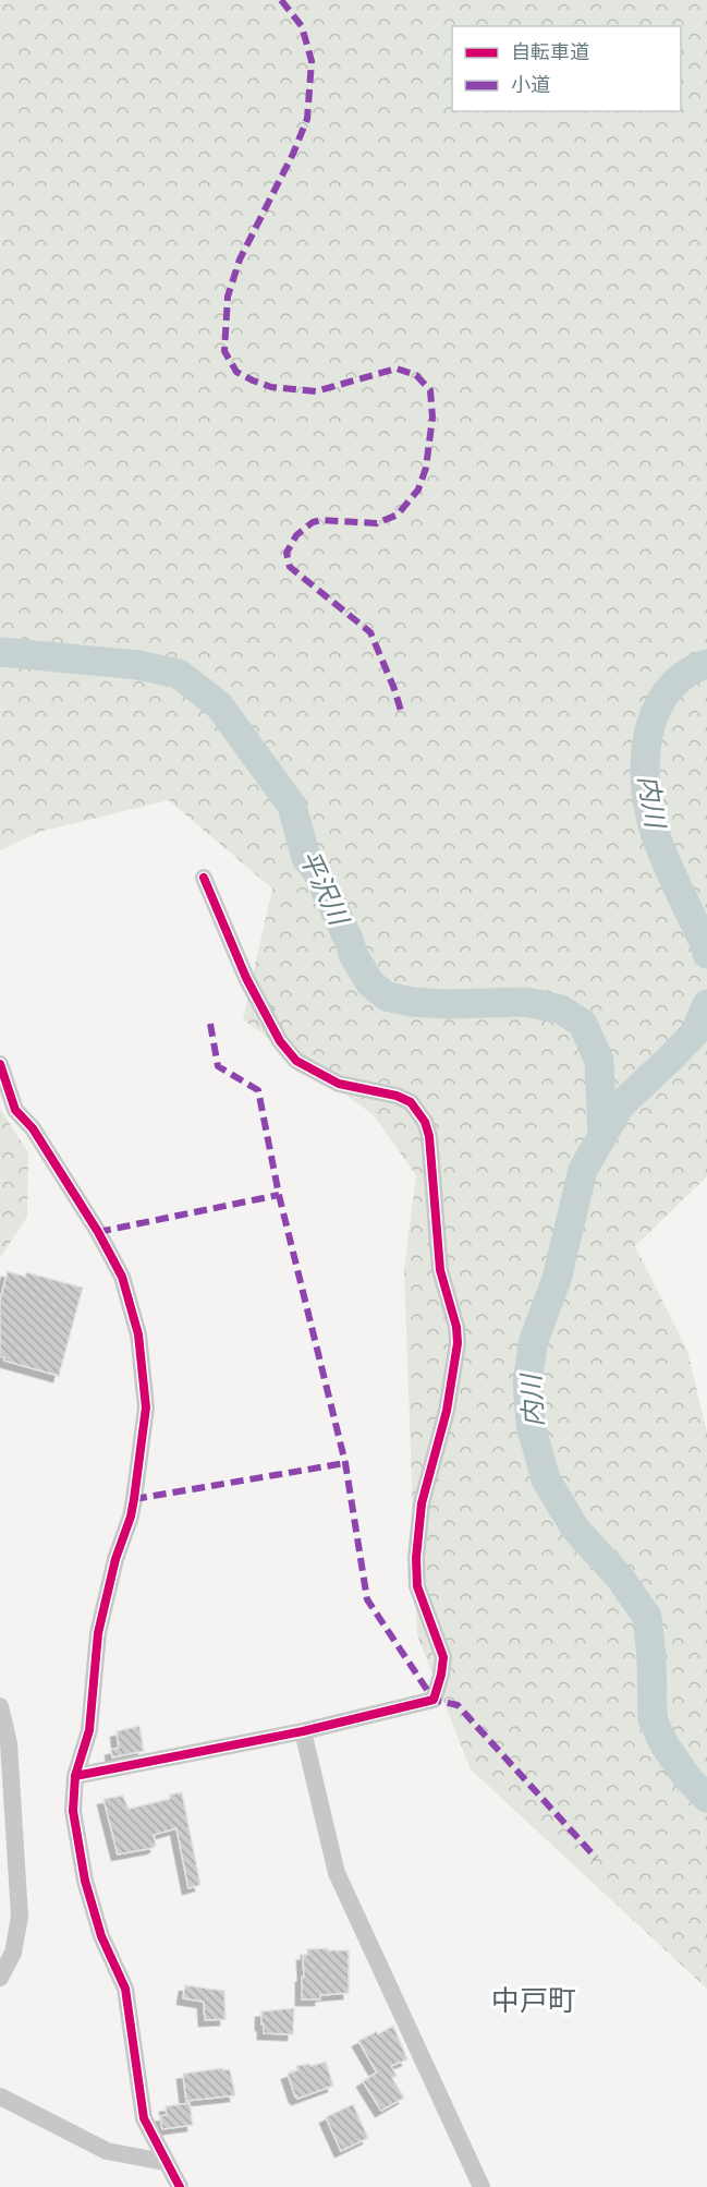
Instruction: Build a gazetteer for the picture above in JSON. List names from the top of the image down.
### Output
{
  "districts": ["中戸町"],
  "water": ["内川", "平沢川"],
  "legend": ["自転車道", "小道"]
}
